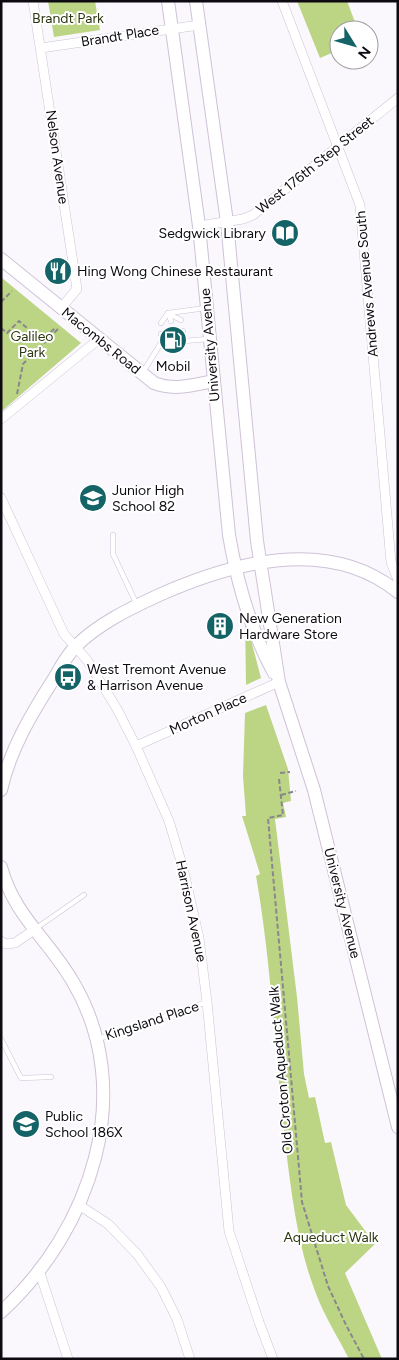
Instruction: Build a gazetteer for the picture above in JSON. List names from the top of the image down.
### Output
{
  "streets": {
    "main road": ["Macombs Road", "University Avenue"],
    "street": [
      "Brandt Place",
      "Nelson Avenue",
      "West 176th Step Street",
      "Andrews Avenue South",
      "Morton Place",
      "Harrison Avenue"
    ],
    "lane": ["Kingsland Place"],
    "path": ["Old Croton Aqueduct Walk"]
  },
  "crossings": [
    ["Brandt Place", "Nelson Avenue"],
    ["Brandt Place", "University Avenue"],
    ["Nelson Avenue", "Macombs Road"],
    ["West 176th Step Street", "Andrews Avenue South"],
    ["West 176th Step Street", "University Avenue"],
    ["Macombs Road", "University Avenue"],
    ["University Avenue", "Morton Place"],
    ["Morton Place", "Harrison Avenue"],
    ["Harrison Avenue", "Kingsland Place"]
  ],
  "parks": ["Brandt Park", "Galileo Park", "Aqueduct Walk"],
  "places": {
    "library": ["Sedgwick Library"],
    "restaurant": ["Hing Wong Chinese Restaurant"],
    "fuel station": ["Mobil"],
    "school or university": ["Junior High School 82", "Public School 186X"],
    "building": ["New Generation Hardware Store"],
    "bus stop": ["West Tremont Avenue & Harrison Avenue"]
  },
  "north": "bottom right"
}
